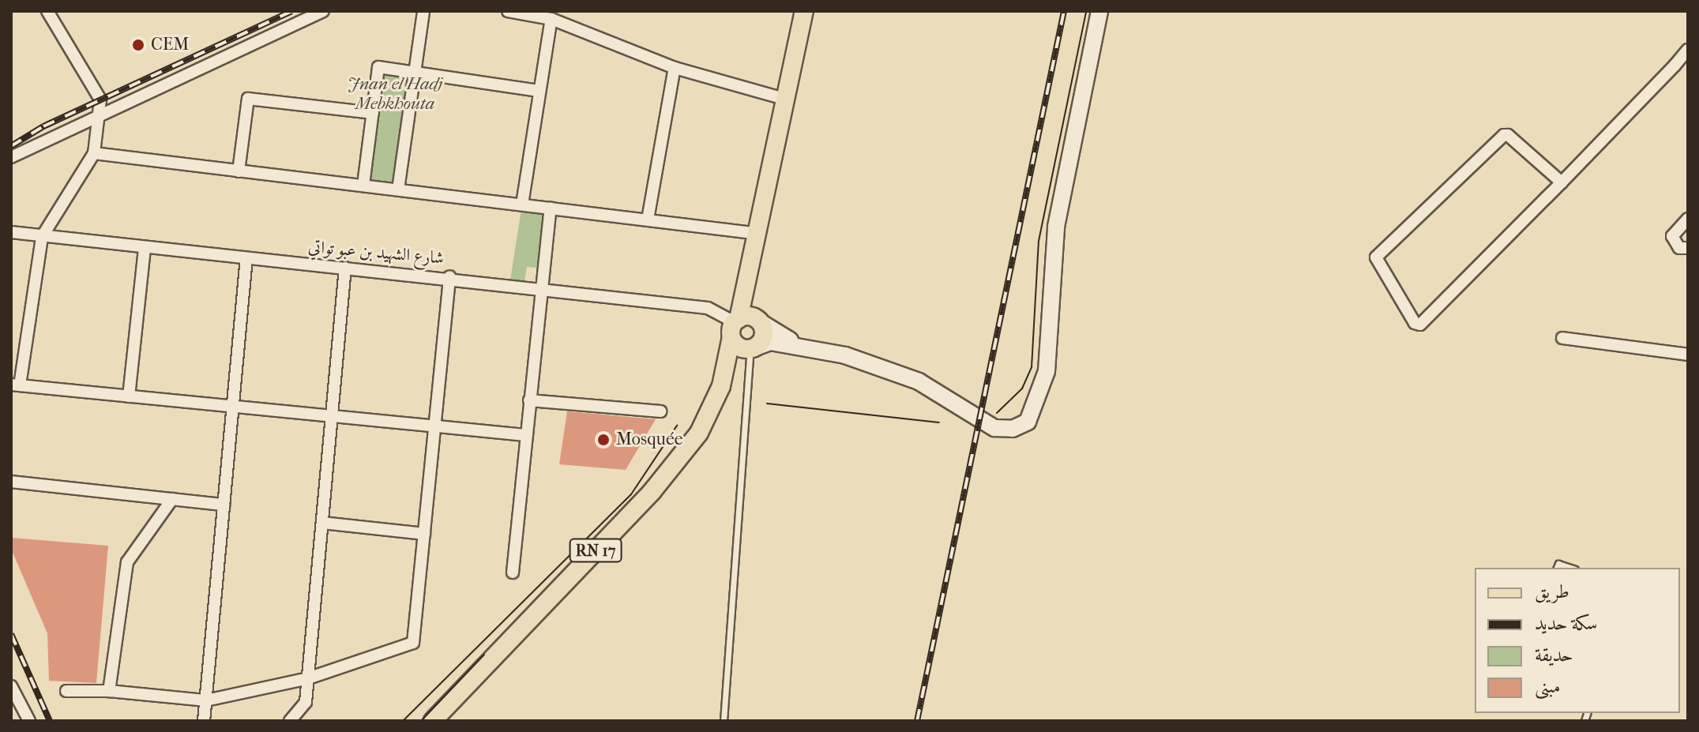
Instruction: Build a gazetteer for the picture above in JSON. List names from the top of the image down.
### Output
{
  "streets": {
    "main road": ["RN 17"],
    "street": ["شارع الشهيد بن عبو تواتي"]
  },
  "crossings": [
    ["شارع الشهيد بن عبو تواتي", "RN 17"]
  ],
  "parks": ["Jnan el Hadj Mebkhouta"],
  "places": ["CEM", "Mosquée"],
  "legend": [
    "طريق",
    "سكة حديد",
    "حديقة",
    "مبنى"
  ]
}
